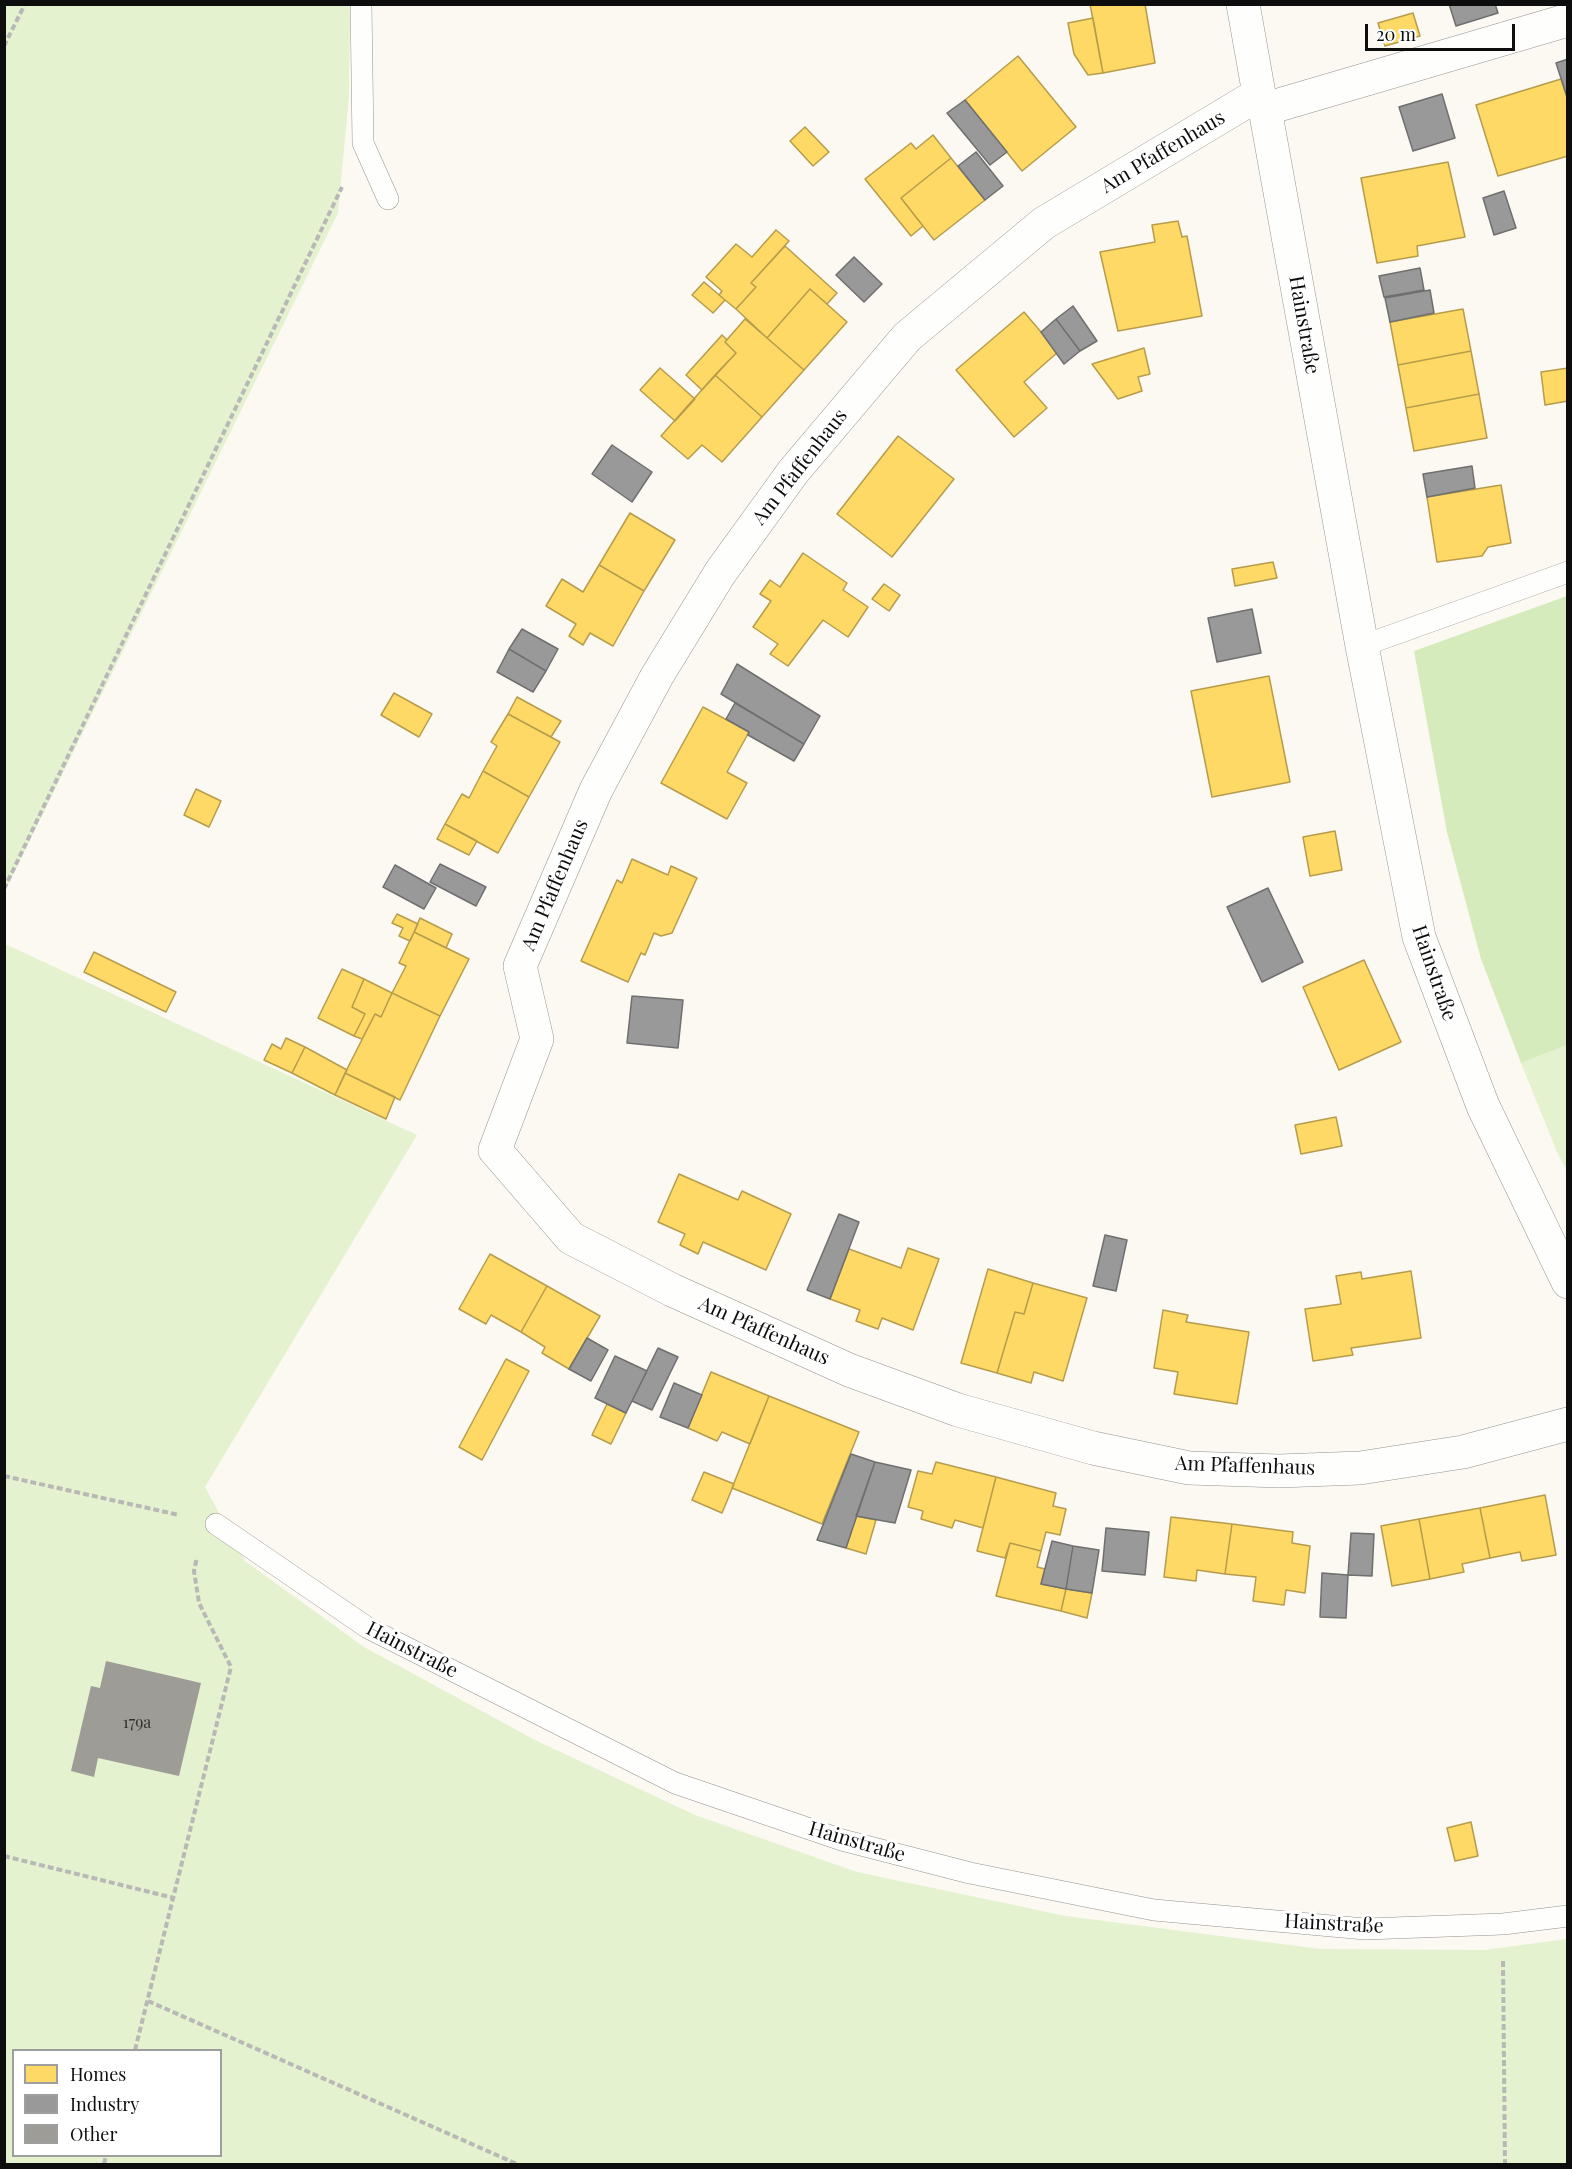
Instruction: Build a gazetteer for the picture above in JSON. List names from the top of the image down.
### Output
{
  "streets": {
    "street": ["Am Pfaffenhaus", "Hainstraße"]
  },
  "crossings": [
    ["Am Pfaffenhaus", "Hainstraße"]
  ],
  "house_numbers": ["179a"],
  "legend": ["Homes", "Industry", "Other"],
  "scale_bar": "20 m"
}
